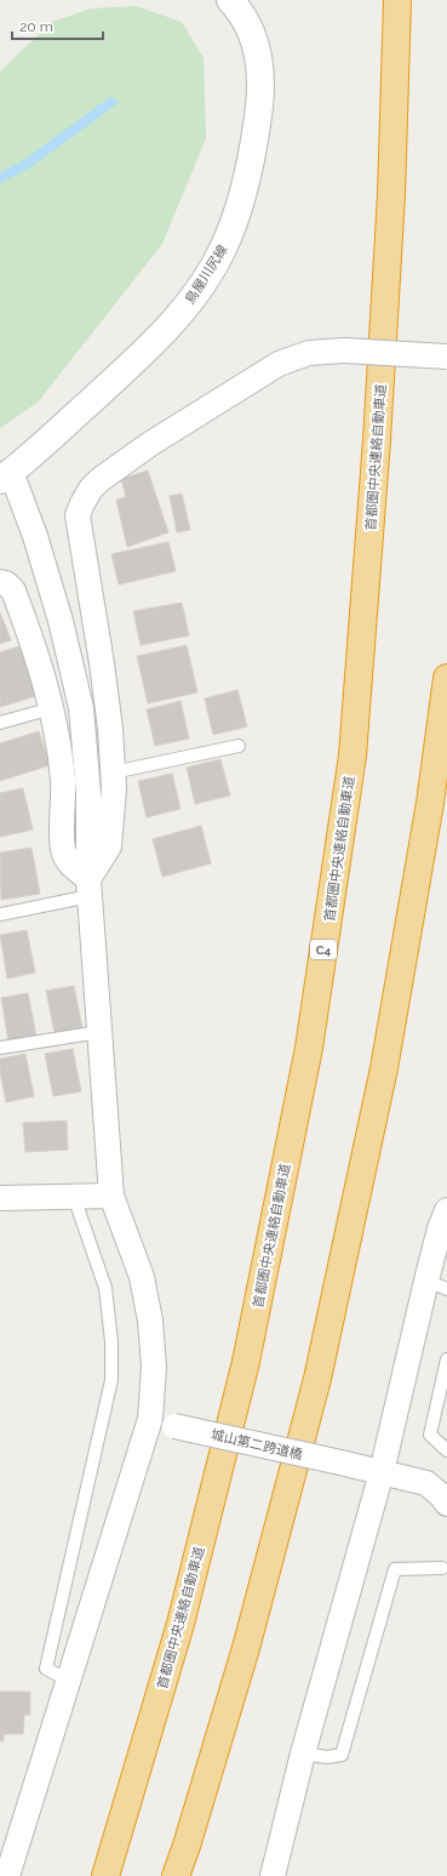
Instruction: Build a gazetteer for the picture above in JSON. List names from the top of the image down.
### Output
{
  "streets": {
    "highway": ["首都圏中央連絡自動車道", "C4"],
    "main road": ["鳥屋川尻線"],
    "street": ["城山第二跨道橋"]
  },
  "scale_bar": "20 m"
}
